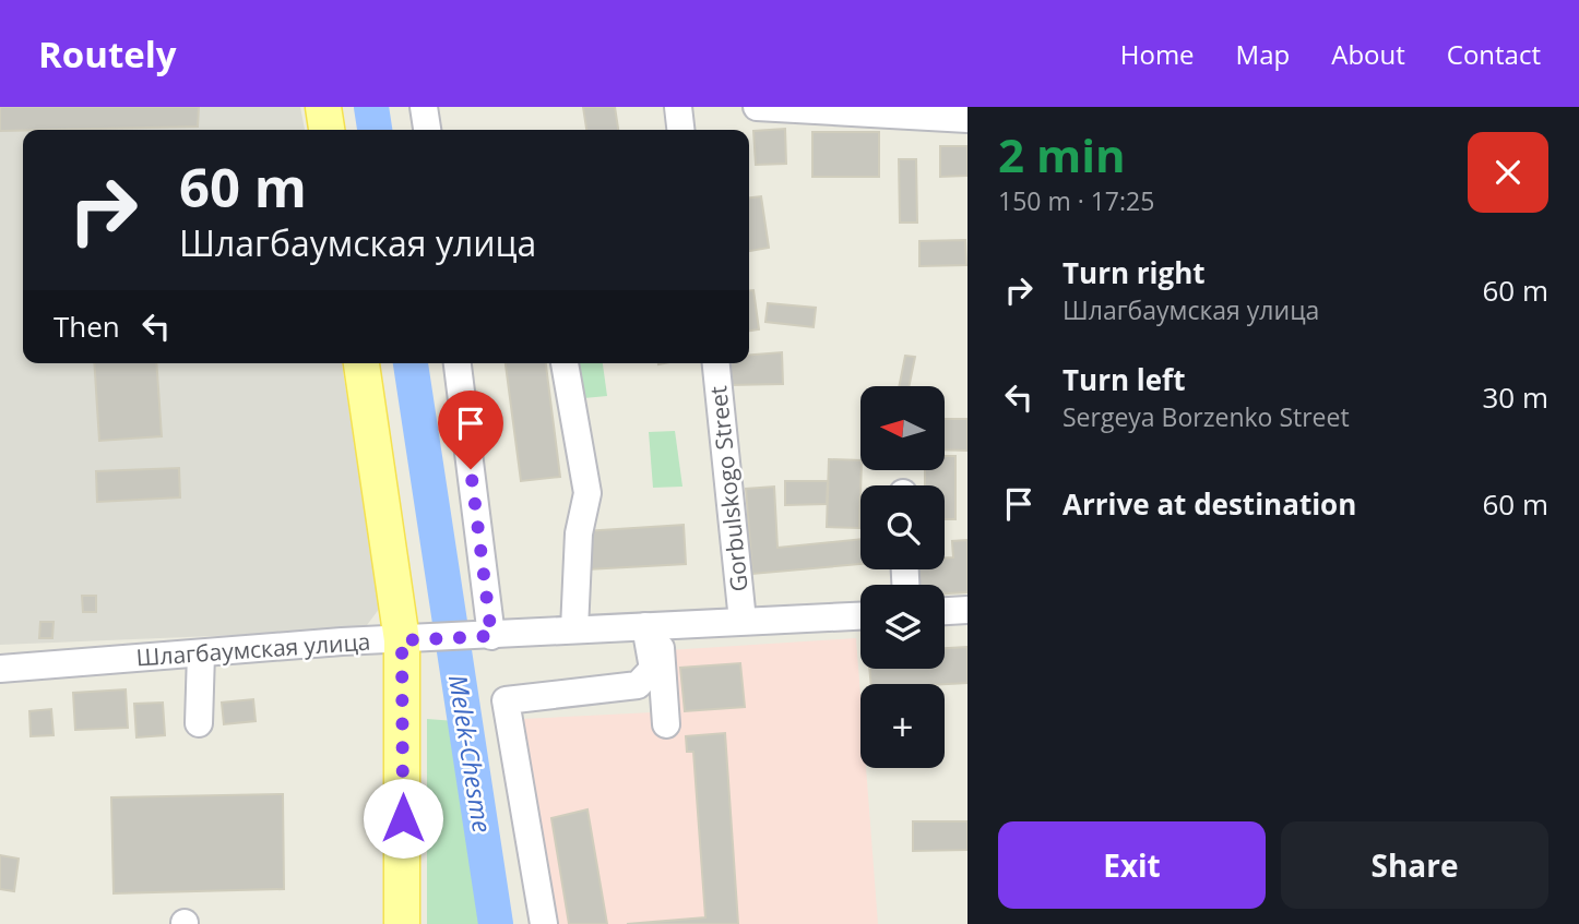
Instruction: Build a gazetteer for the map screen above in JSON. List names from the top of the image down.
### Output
{
  "streets": {
    "street": ["Gorbulskogo Street", "Шлагбаумская улица"]
  },
  "crossings": [
    ["Gorbulskogo Street", "Шлагбаумская улица"]
  ],
  "water": ["Melek-Chesme"],
  "north": "left",
  "page": {
    "header": "Routely",
    "nav": [
      "Home",
      "Map",
      "About",
      "Contact"
    ],
    "heading": ["2 min", "150 m · 17:25"],
    "turn": ["60 m", "Шлагбаумская улица"],
    "list": [
      {
        "name": "Turn right",
        "note": "Шлагбаумская улица",
        "value": "60 m"
      },
      {
        "name": "Turn left",
        "note": "Sergeya Borzenko Street",
        "value": "30 m"
      },
      {
        "name": "Arrive at destination",
        "value": "60 m"
      }
    ],
    "then": "Then",
    "map_buttons": "+",
    "buttons": ["Exit", "Share"]
  }
}
